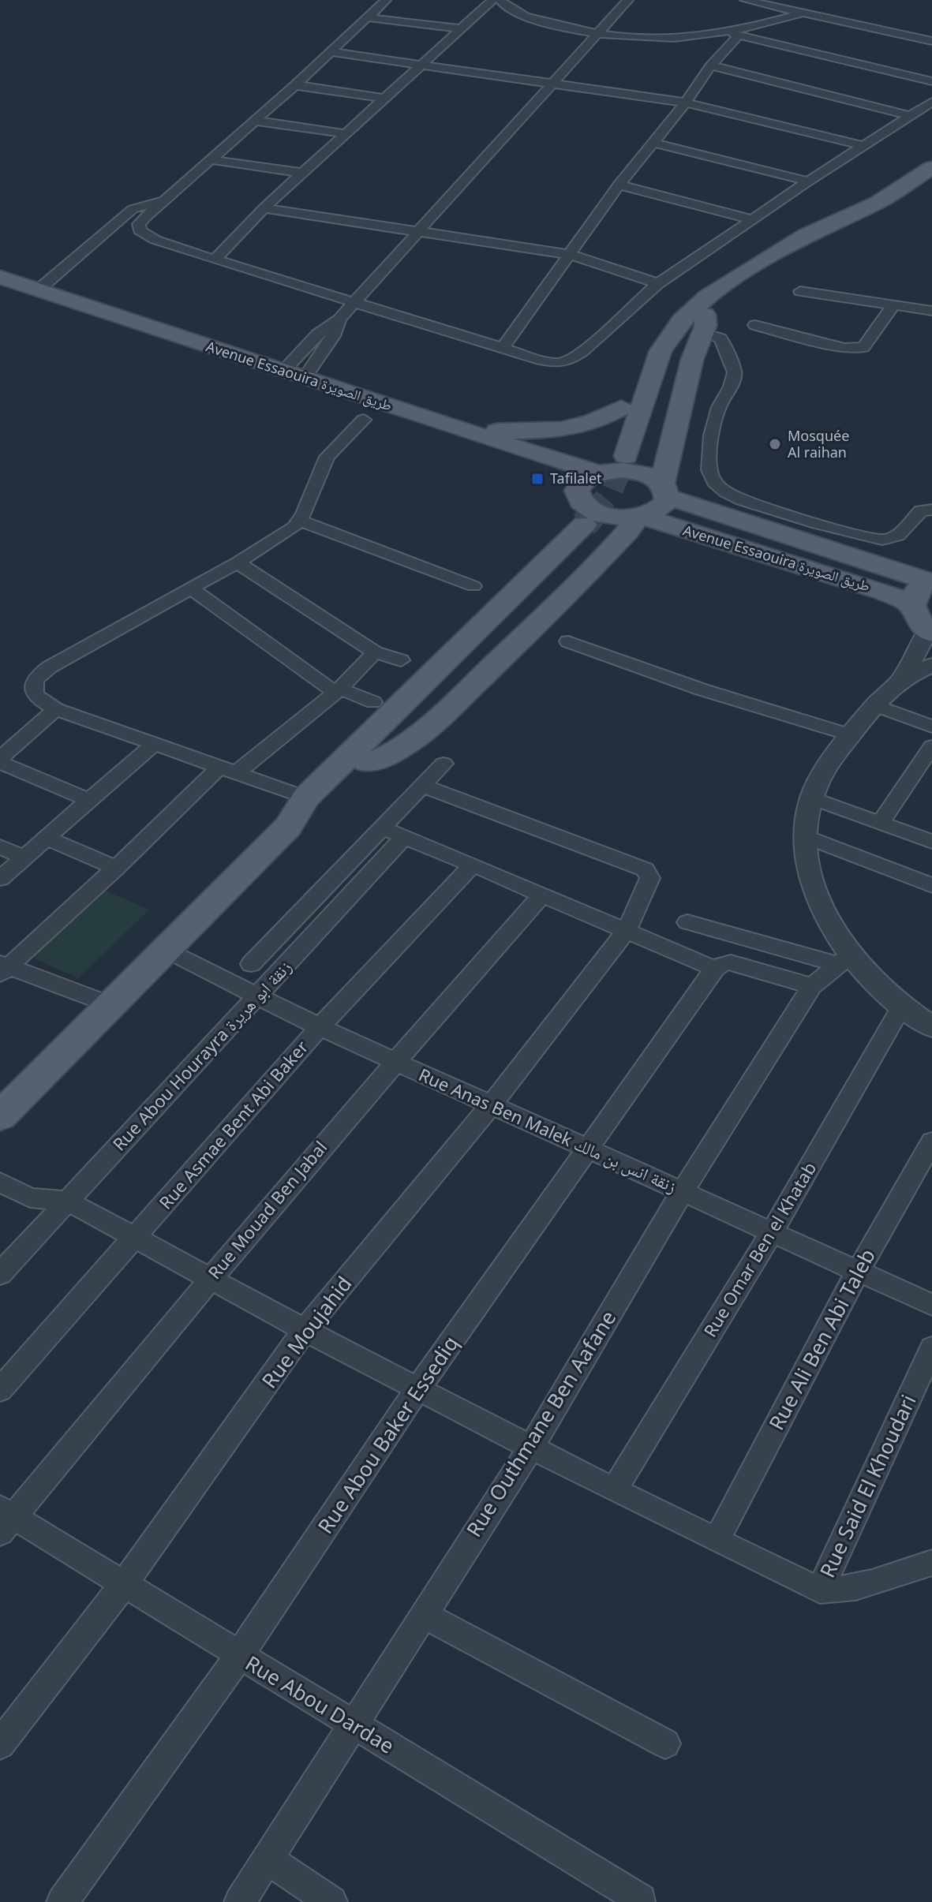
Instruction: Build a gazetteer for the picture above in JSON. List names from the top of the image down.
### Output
{
  "streets": {
    "main road": ["Avenue Essaouira طريق الصويرة"],
    "street": [
      "Rue Abou Hourayra زنقة ابو هريرة",
      "Rue Asmae Bent Abi Baker",
      "Rue Anas Ben Malek زنقة انس بن مالك",
      "Rue Mouad Ben Jabal",
      "Rue Omar Ben el Khatab",
      "Rue Moujahid",
      "Rue Ali Ben Abi Taleb",
      "Rue Outhmane Ben Aafane",
      "Rue Abou Baker Essediq",
      "Rue Said El Khoudari",
      "Rue Abou Dardae"
    ]
  },
  "crossings": [
    ["Rue Abou Hourayra زنقة ابو هريرة", "Rue Anas Ben Malek زنقة انس بن مالك"],
    ["Rue Asmae Bent Abi Baker", "Rue Anas Ben Malek زنقة انس بن مالك"],
    ["Rue Anas Ben Malek زنقة انس بن مالك", "Rue Mouad Ben Jabal"],
    ["Rue Anas Ben Malek زنقة انس بن مالك", "Rue Omar Ben el Khatab"],
    ["Rue Anas Ben Malek زنقة انس بن مالك", "Rue Moujahid"],
    ["Rue Anas Ben Malek زنقة انس بن مالك", "Rue Ali Ben Abi Taleb"],
    ["Rue Anas Ben Malek زنقة انس بن مالك", "Rue Outhmane Ben Aafane"],
    ["Rue Anas Ben Malek زنقة انس بن مالك", "Rue Abou Baker Essediq"],
    ["Rue Mouad Ben Jabal", "Rue Abou Dardae"],
    ["Rue Moujahid", "Rue Abou Dardae"],
    ["Rue Outhmane Ben Aafane", "Rue Abou Dardae"],
    ["Rue Abou Baker Essediq", "Rue Abou Dardae"]
  ],
  "places": {
    "other": ["Mosquée Al raihan"],
    "transit": ["Tafilalet"]
  }
}
